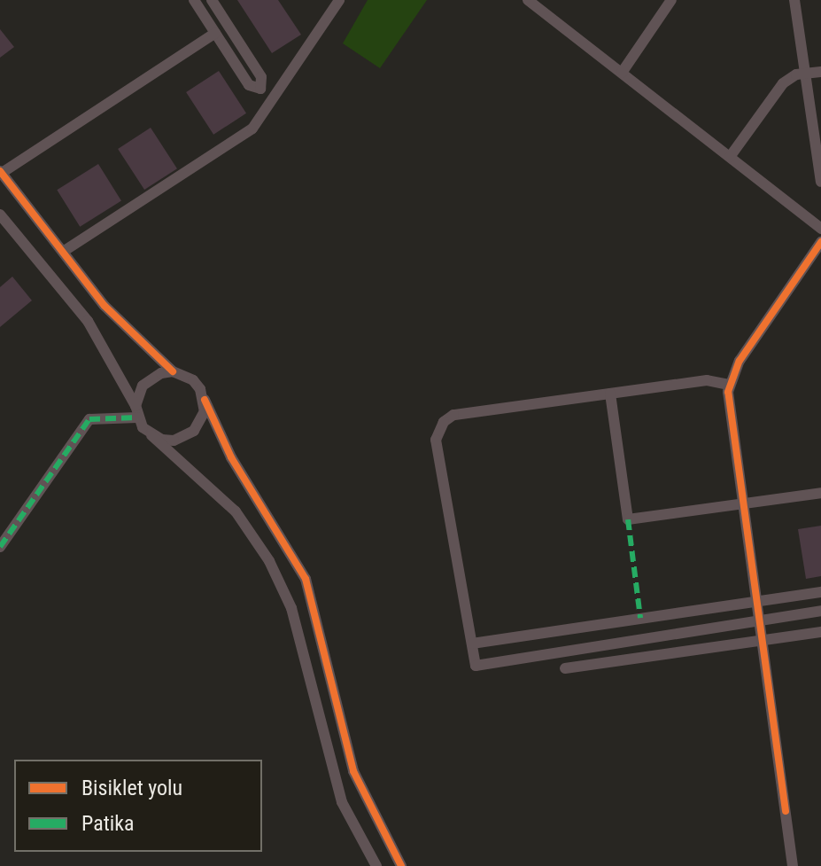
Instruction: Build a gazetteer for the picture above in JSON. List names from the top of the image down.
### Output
{
  "legend": ["Bisiklet yolu", "Patika"]
}
